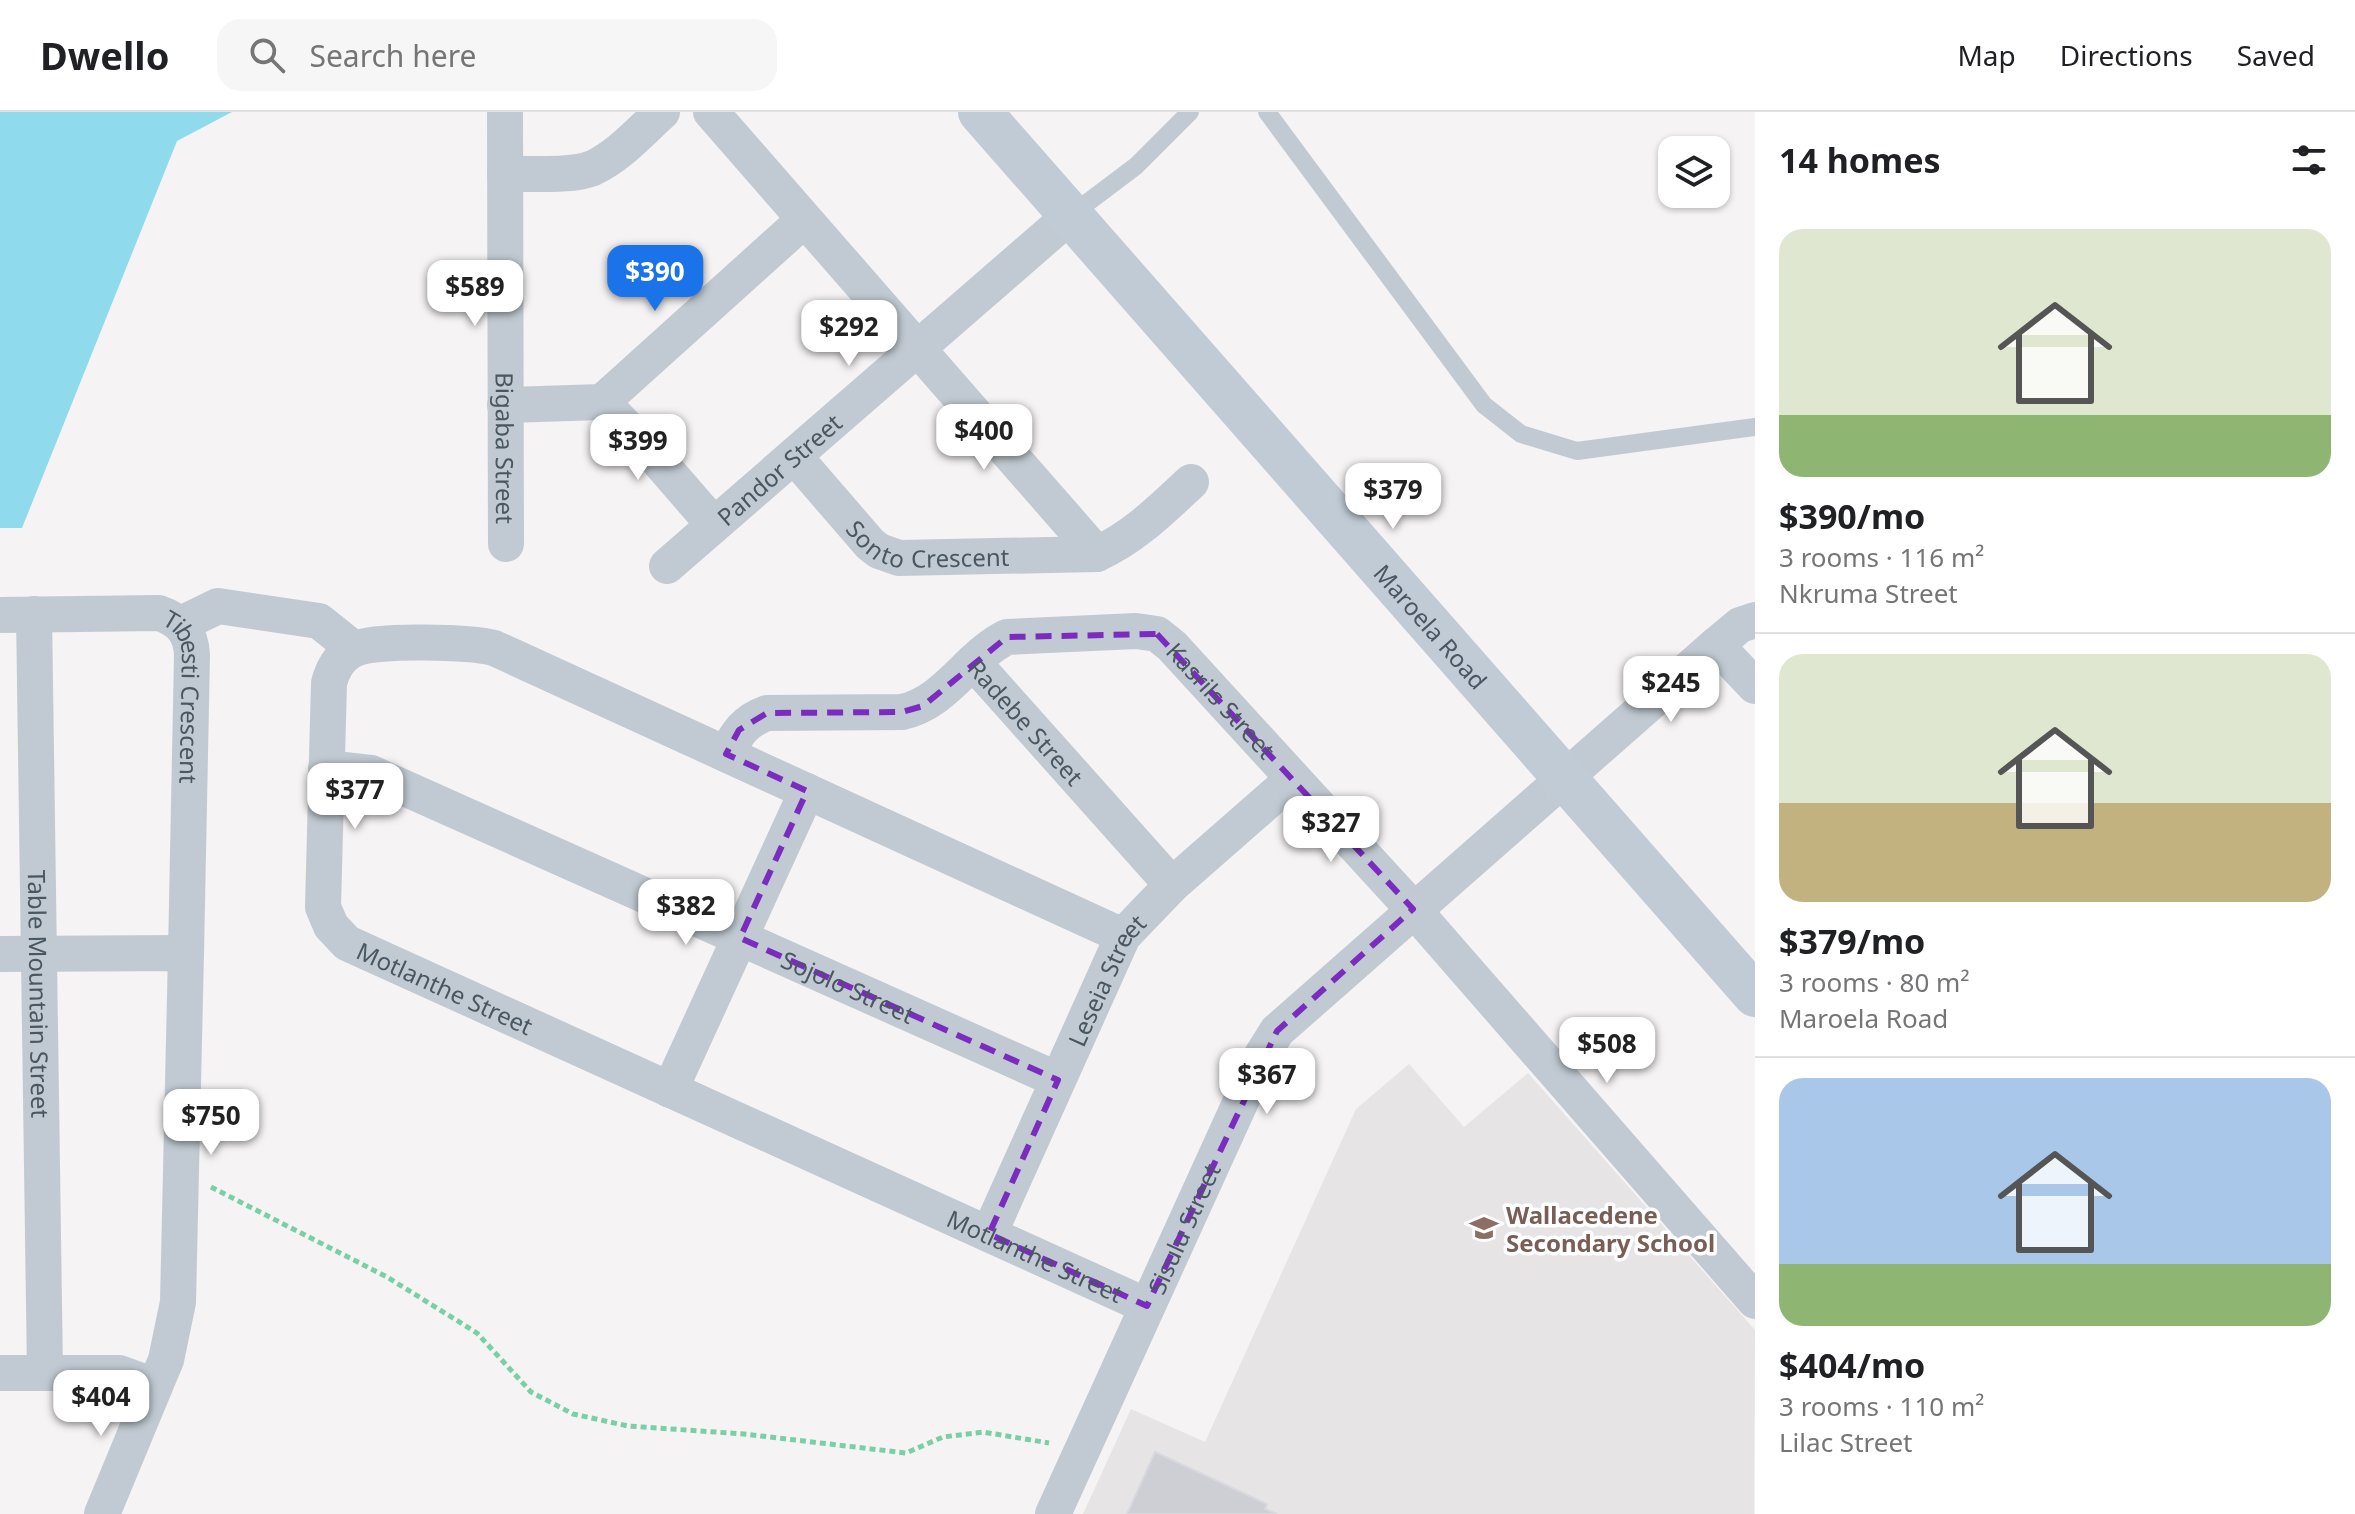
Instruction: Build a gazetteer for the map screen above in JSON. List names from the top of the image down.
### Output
{
  "streets": {
    "street": [
      "Bigaba Street",
      "Pandor Street",
      "Sonto Crescent",
      "Maroela Road",
      "Kasrils Street",
      "Tibesti Crescent",
      "Radebe Street",
      "Leseia Street",
      "Sojolo Street",
      "Motlanthe Street",
      "Table Mountain Street",
      "Sisulu Street"
    ]
  },
  "crossings": [
    ["Pandor Street", "Sonto Crescent"],
    ["Pandor Street", "Maroela Road"],
    ["Maroela Road", "Sisulu Street"],
    ["Kasrils Street", "Radebe Street"],
    ["Kasrils Street", "Leseia Street"],
    ["Kasrils Street", "Sisulu Street"],
    ["Tibesti Crescent", "Table Mountain Street"],
    ["Radebe Street", "Leseia Street"],
    ["Leseia Street", "Sojolo Street"],
    ["Leseia Street", "Motlanthe Street"],
    ["Sojolo Street", "Motlanthe Street"],
    ["Motlanthe Street", "Sisulu Street"]
  ],
  "places": {
    "school or university": ["Wallacedene Secondary School"]
  },
  "page": {
    "header": "Dwello",
    "search": "Search here",
    "nav": ["Map", "Directions", "Saved"],
    "heading": "14 homes",
    "list": [
      {
        "name": "$390/mo",
        "note": "3 rooms · 116 m² · Nkruma Street"
      },
      {
        "name": "$379/mo",
        "note": "3 rooms · 80 m² · Maroela Road"
      },
      {
        "name": "$404/mo",
        "note": "3 rooms · 110 m² · Lilac Street"
      }
    ],
    "price": [
      "$390",
      "$589",
      "$292",
      "$400",
      "$399",
      "$379",
      "$245",
      "$377",
      "$327",
      "$382",
      "$508",
      "$367",
      "$750",
      "$404"
    ]
  }
}
